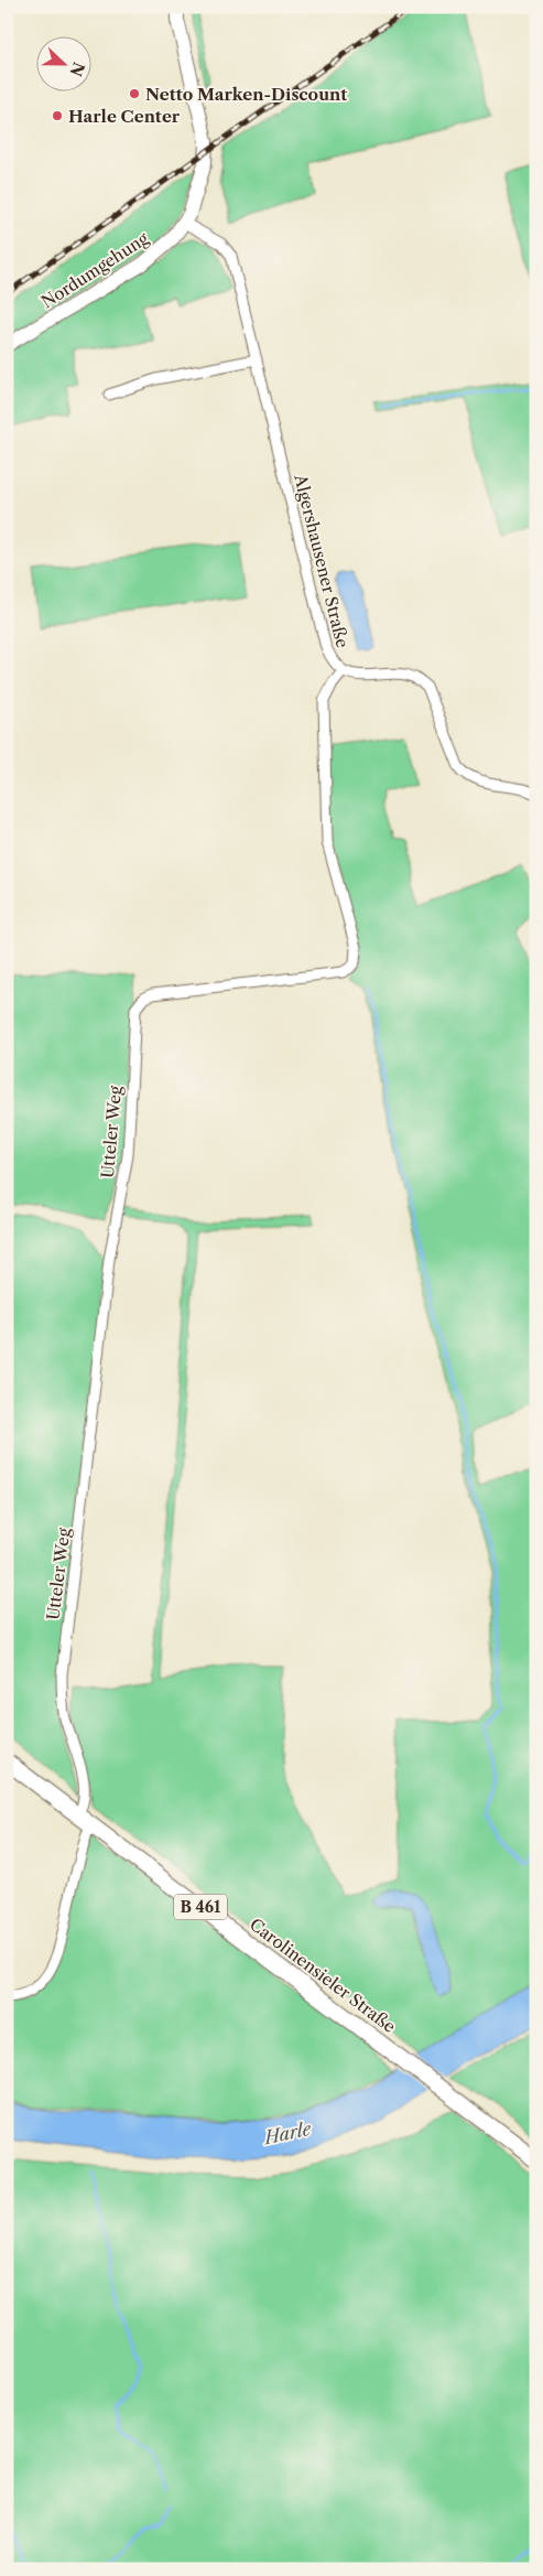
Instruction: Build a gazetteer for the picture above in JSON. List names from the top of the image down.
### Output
{
  "streets": {
    "main road": ["Nordumgehung", "B 461", "Carolinensieler Straße"],
    "street": ["Algershausener Straße", "Utteler Weg"]
  },
  "crossings": [
    ["Nordumgehung", "Algershausener Straße"],
    ["Algershausener Straße", "Utteler Weg"],
    ["Utteler Weg", "Carolinensieler Straße"]
  ],
  "water": ["Harle"],
  "places": ["Netto Marken-Discount", "Harle Center"],
  "north": "right"
}
